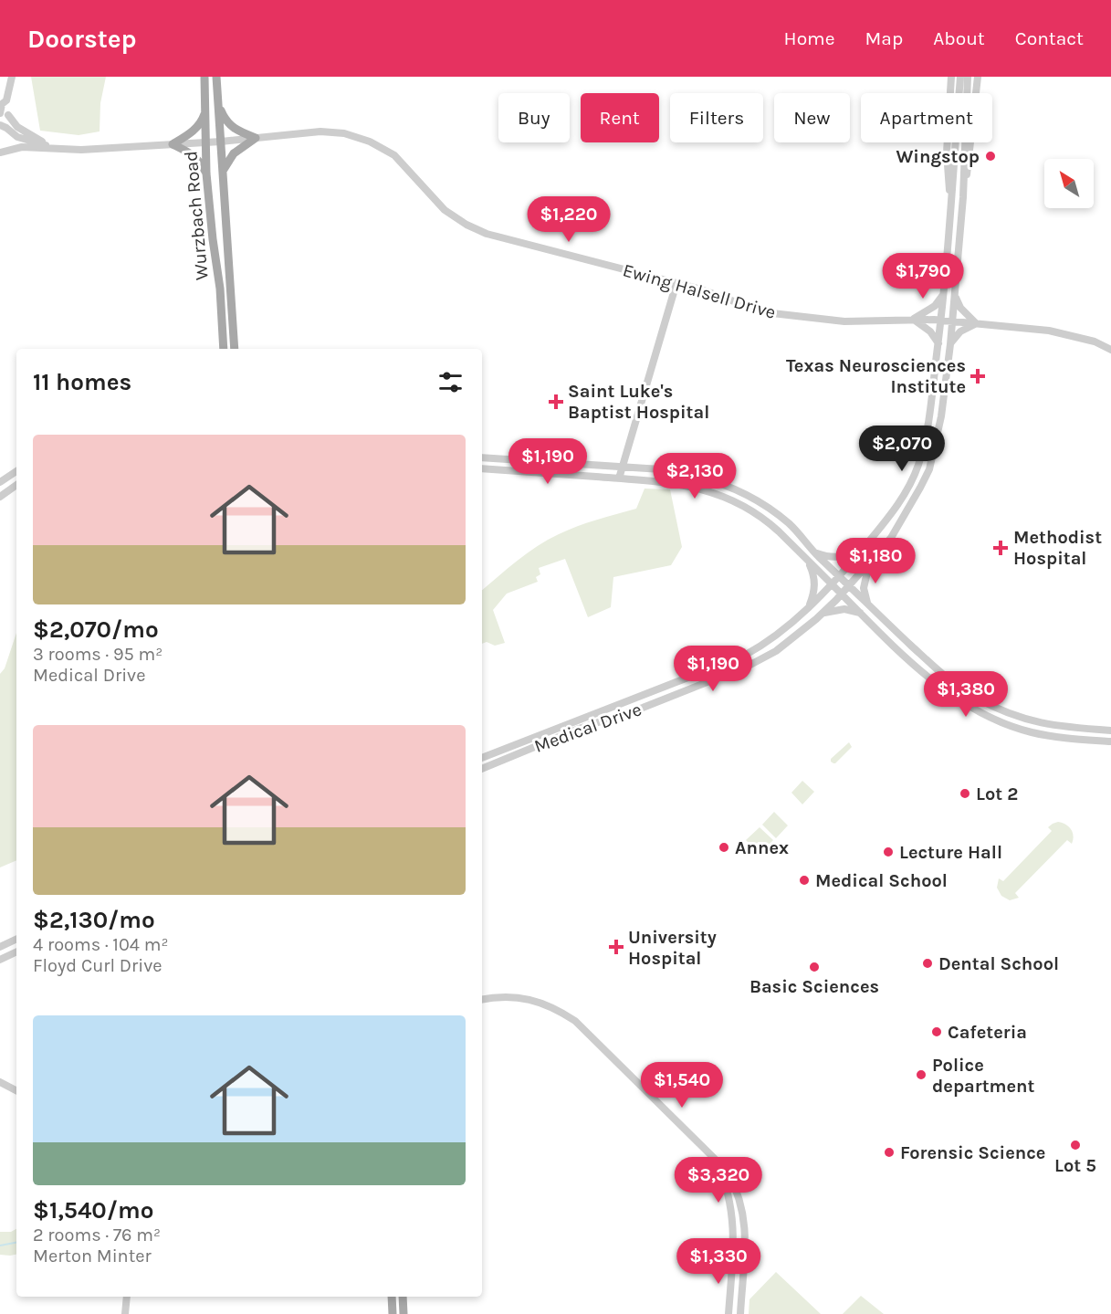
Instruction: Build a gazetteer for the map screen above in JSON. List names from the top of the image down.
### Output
{
  "streets": {
    "main road": ["Wurzbach Road"],
    "street": ["Ewing Halsell Drive", "Medical Drive"]
  },
  "crossings": [
    ["Wurzbach Road", "Ewing Halsell Drive"],
    ["Ewing Halsell Drive", "Medical Drive"]
  ],
  "places": {
    "other": [
      "Wingstop",
      "Lot 2",
      "Annex",
      "Lecture Hall",
      "Medical School",
      "Dental School",
      "Basic Sciences",
      "Cafeteria",
      "Police department",
      "Lot 5",
      "Forensic Science"
    ],
    "health": [
      "Texas Neurosciences Institute",
      "Saint Luke's Baptist Hospital",
      "Methodist Hospital",
      "University Hospital"
    ]
  },
  "north": "top left",
  "page": {
    "header": "Doorstep",
    "nav": [
      "Home",
      "Map",
      "About",
      "Contact"
    ],
    "chip": [
      "Buy",
      "Rent",
      "Filters",
      "New",
      "Apartment"
    ],
    "price": [
      "$1,220",
      "$1,790",
      "$2,070",
      "$1,190",
      "$2,130",
      "$1,180",
      "$1,190",
      "$1,380",
      "$1,540",
      "$3,320",
      "$1,330"
    ],
    "heading": "11 homes",
    "list": [
      {
        "name": "$2,070/mo",
        "note": "3 rooms · 95 m² · Medical Drive"
      },
      {
        "name": "$2,130/mo",
        "note": "4 rooms · 104 m² · Floyd Curl Drive"
      },
      {
        "name": "$1,540/mo",
        "note": "2 rooms · 76 m² · Merton Minter"
      }
    ]
  }
}
